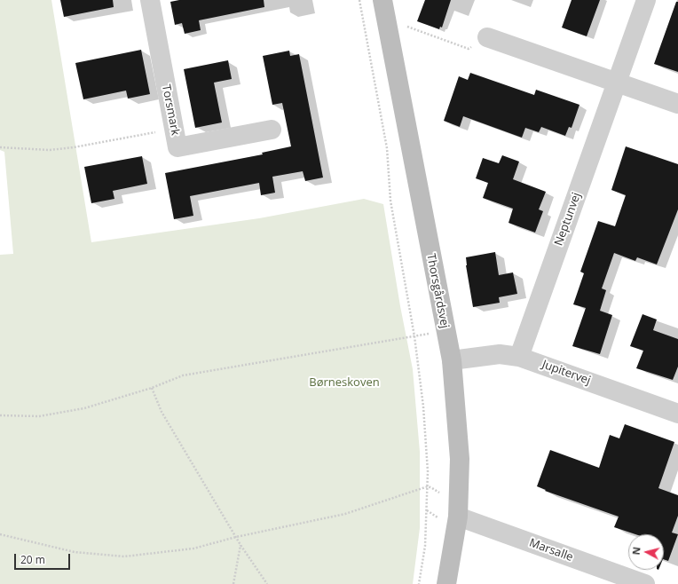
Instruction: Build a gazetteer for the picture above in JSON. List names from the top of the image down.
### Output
{
  "streets": {
    "street": [
      "Torsmark",
      "Neptunvej",
      "Thorsgårdsvej",
      "Jupitervej",
      "Marsalle"
    ]
  },
  "crossings": [
    ["Neptunvej", "Jupitervej"],
    ["Thorsgårdsvej", "Jupitervej"],
    ["Thorsgårdsvej", "Marsalle"]
  ],
  "parks": ["Børneskoven"],
  "scale_bar": "20 m",
  "north": "left"
}
